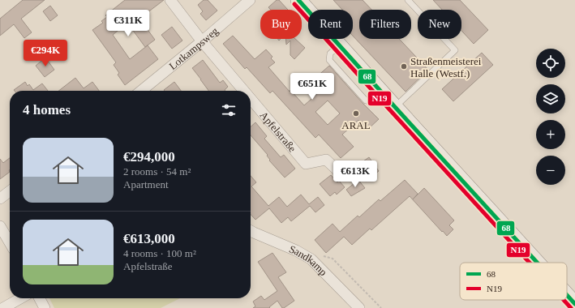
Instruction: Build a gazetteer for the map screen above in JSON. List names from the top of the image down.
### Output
{
  "streets": {
    "street": ["Lotkampsweg", "Apfelstraße", "Sandkamp"]
  },
  "crossings": [
    ["Lotkampsweg", "Apfelstraße"]
  ],
  "places": ["Straßenmeisterei Halle (Westf.)", "ARAL"],
  "lines": ["transit line 68", "transit line N19"],
  "legend": ["68", "N19"],
  "page": {
    "price": [
      "€311K",
      "€294K",
      "€651K",
      "€613K"
    ],
    "chip": [
      "Buy",
      "Rent",
      "Filters",
      "New"
    ],
    "map_buttons": ["+", "−"],
    "heading": "4 homes",
    "list": [
      {
        "name": "€294,000",
        "note": "2 rooms · 54 m² · Apartment"
      },
      {
        "name": "€613,000",
        "note": "4 rooms · 100 m² · Apfelstraße"
      }
    ]
  }
}
